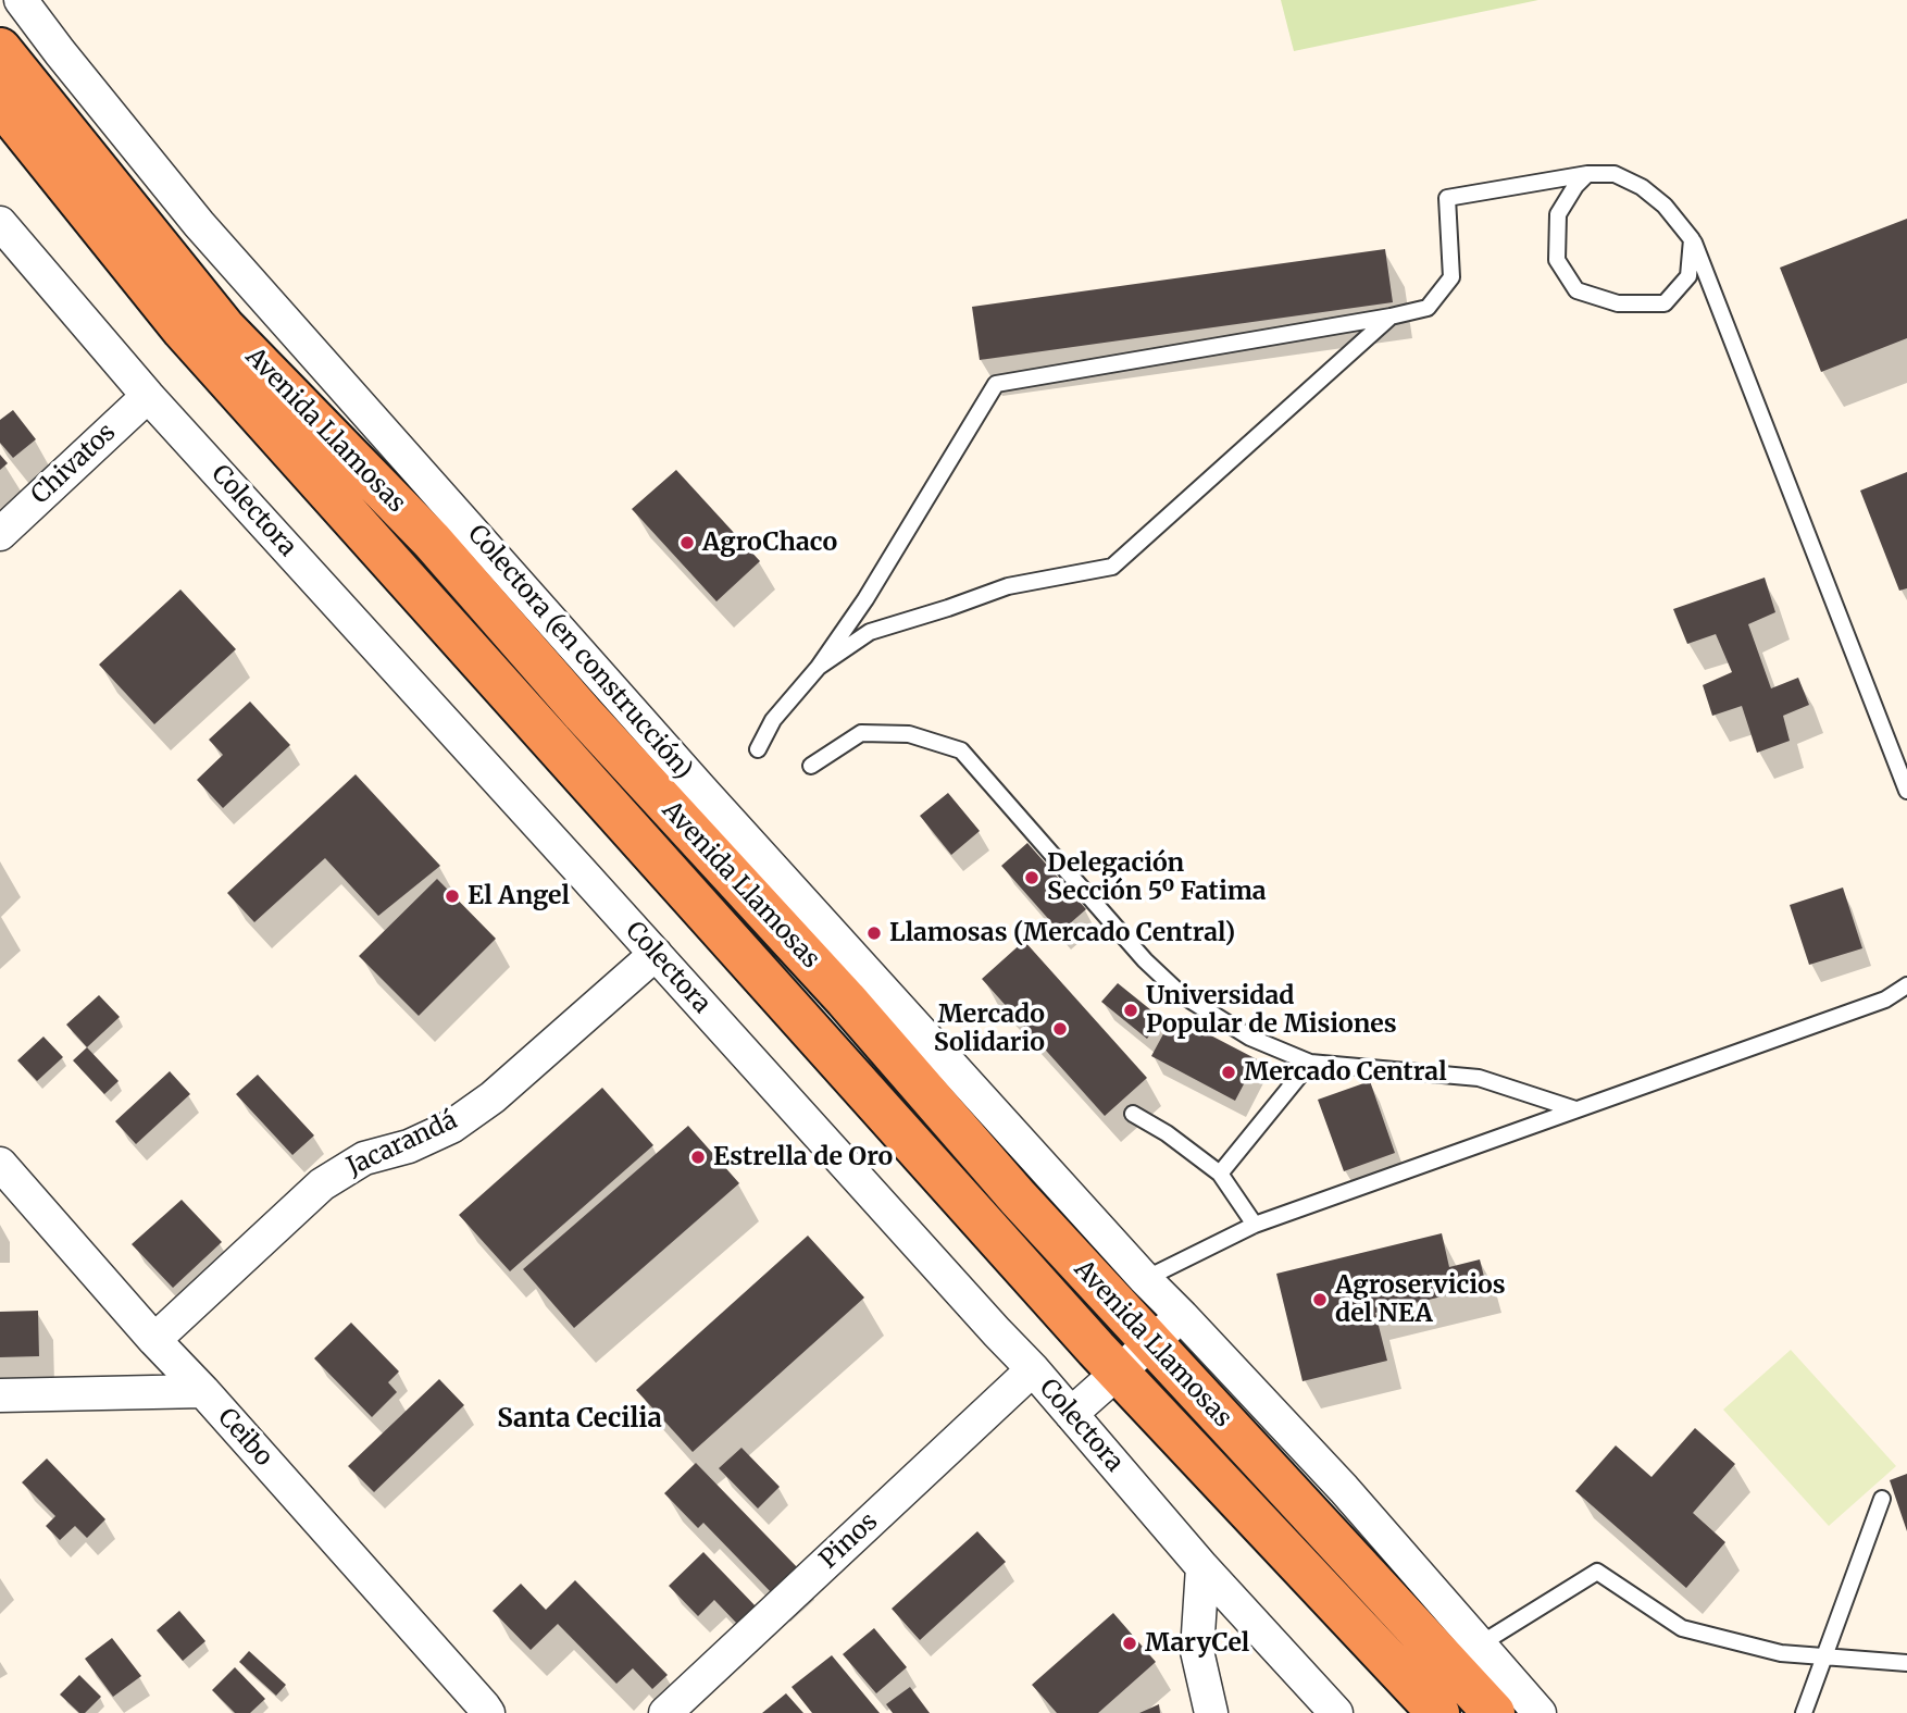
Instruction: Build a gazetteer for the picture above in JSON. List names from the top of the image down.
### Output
{
  "streets": {
    "highway": ["Avenida Llamosas"],
    "street": [
      "Chivatos",
      "Colectora",
      "Jacarandá",
      "Ceibo",
      "Pinos"
    ]
  },
  "crossings": [
    ["Chivatos", "Colectora"],
    ["Colectora", "Jacarandá"],
    ["Colectora", "Pinos"],
    ["Jacarandá", "Ceibo"]
  ],
  "districts": ["Santa Cecilia"],
  "places": [
    "AgroChaco",
    "Delegación Sección 5º Fatima",
    "El Angel",
    "Llamosas (Mercado Central)",
    "Universidad Popular de Misiones",
    "Mercado Solidario",
    "Mercado Central",
    "Estrella de Oro",
    "Agroservicios del NEA",
    "MaryCel"
  ]
}
